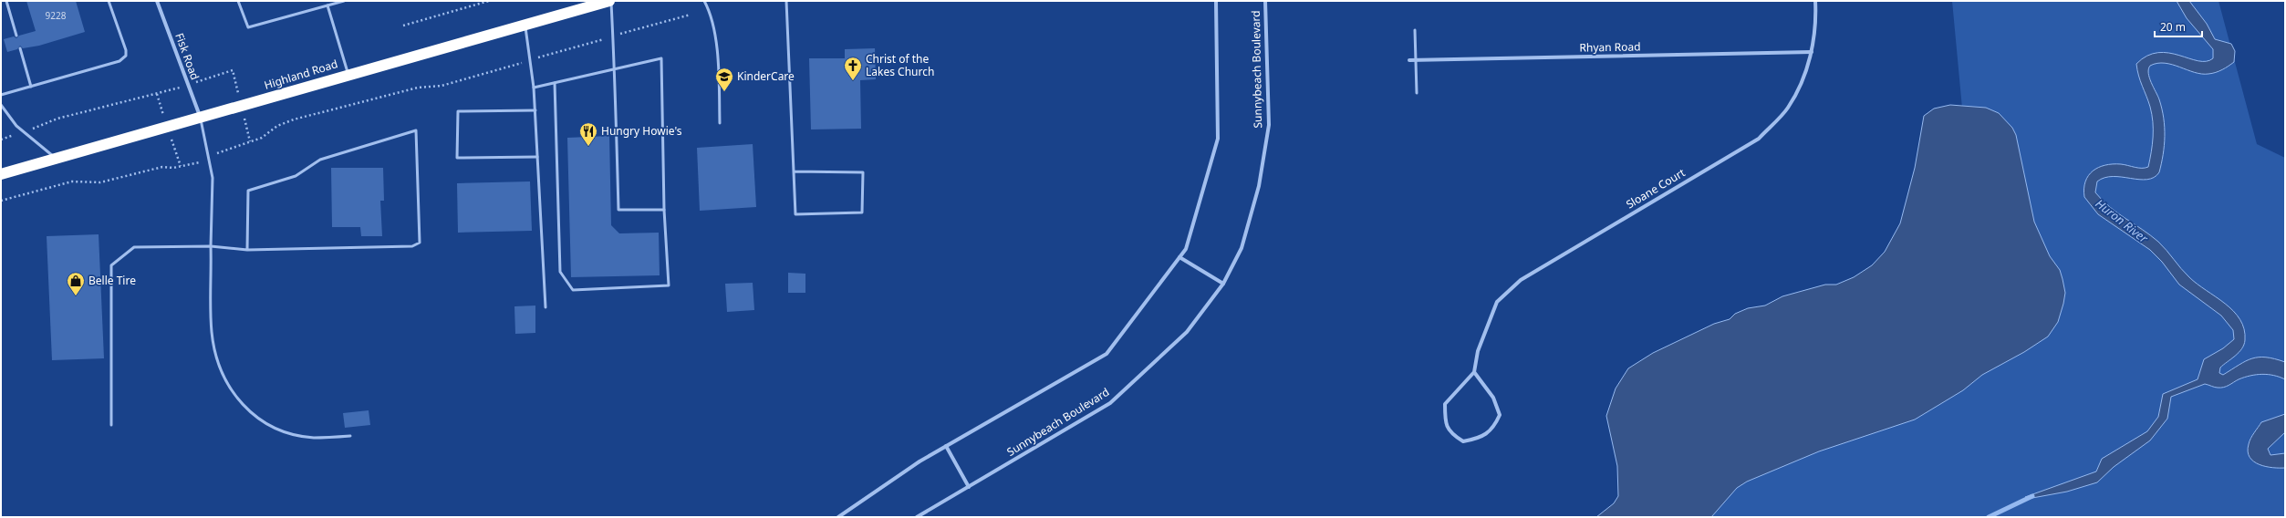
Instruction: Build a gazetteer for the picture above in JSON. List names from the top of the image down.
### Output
{
  "streets": {
    "highway": ["Highland Road"],
    "street": [
      "Rhyan Road",
      "Fisk Road",
      "Sunnybeach Boulevard",
      "Sloane Court"
    ]
  },
  "crossings": [
    ["Rhyan Road", "Sloane Court"],
    ["Fisk Road", "Highland Road"]
  ],
  "water": ["Huron River"],
  "places": {
    "church": ["Christ of the Lakes Church"],
    "school or university": ["KinderCare"],
    "restaurant": ["Hungry Howie's"],
    "shop": ["Belle Tire"]
  },
  "house_numbers": ["9228"],
  "scale_bar": "20 m"
}
